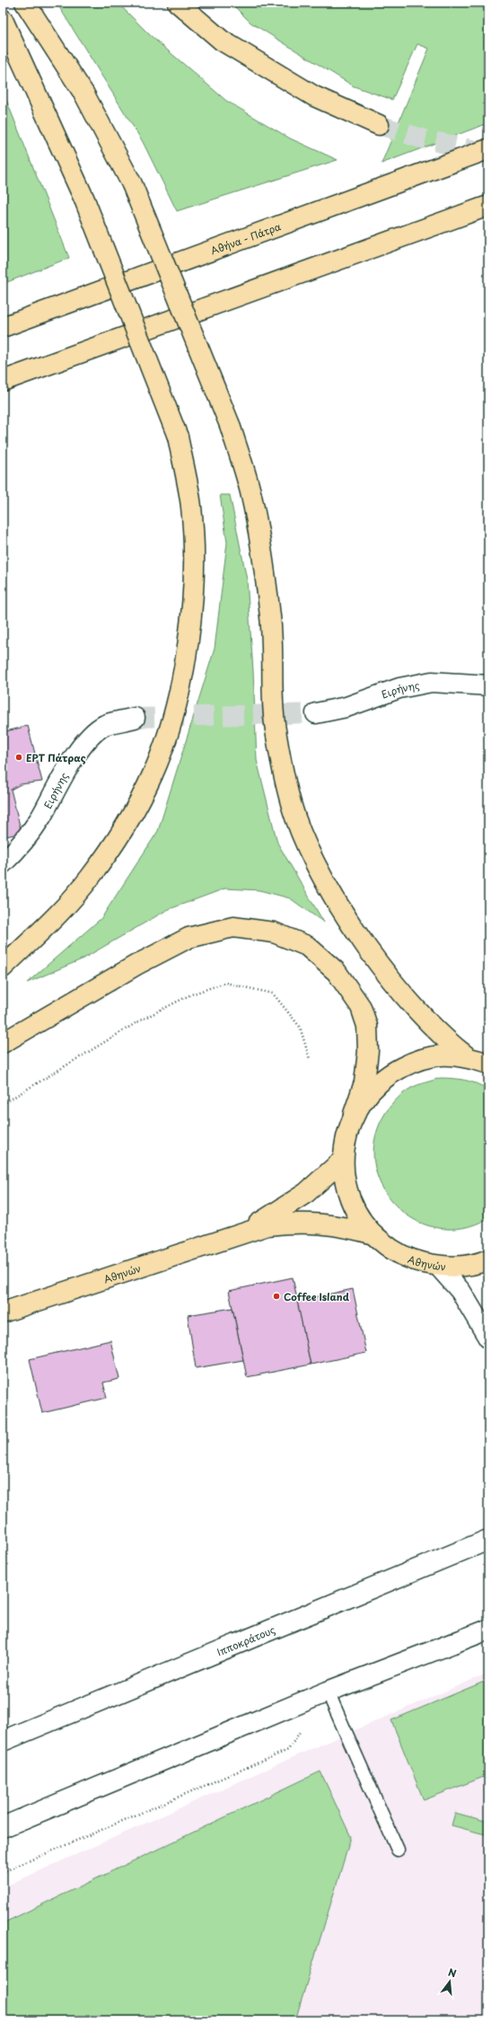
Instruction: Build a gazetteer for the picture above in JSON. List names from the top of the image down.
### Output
{
  "streets": {
    "main road": ["Αθήνα - Πάτρα", "Αθηνών"],
    "street": ["Ειρήνης", "Ιπποκράτους"]
  },
  "places": ["ΕΡΤ Πάτρας", "Coffee Island"],
  "north": "top"
}
